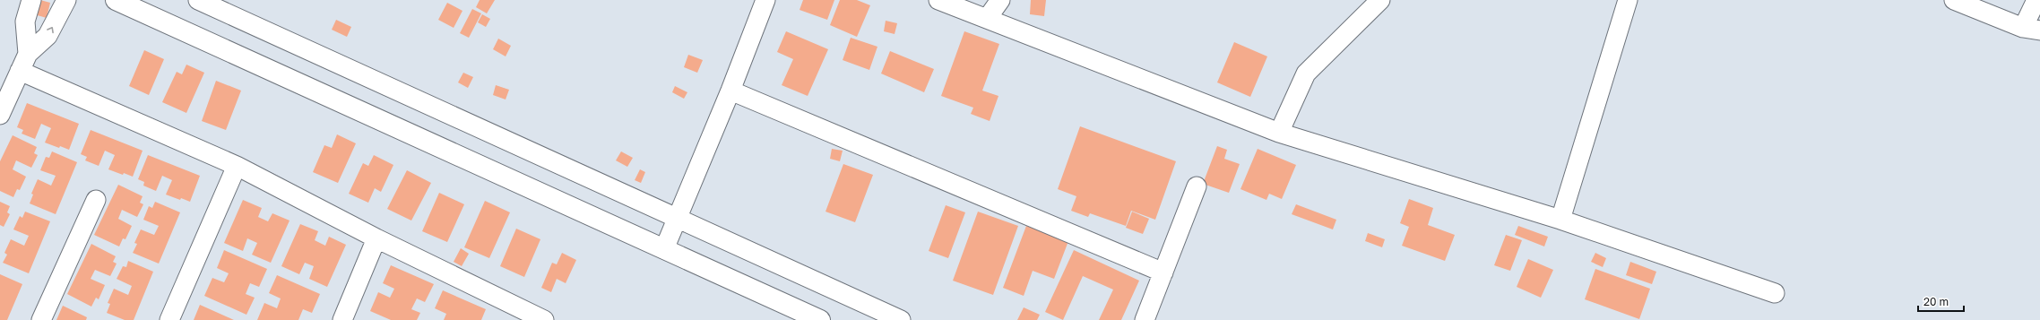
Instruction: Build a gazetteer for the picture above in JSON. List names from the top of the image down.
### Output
{
  "scale_bar": "20 m"
}
